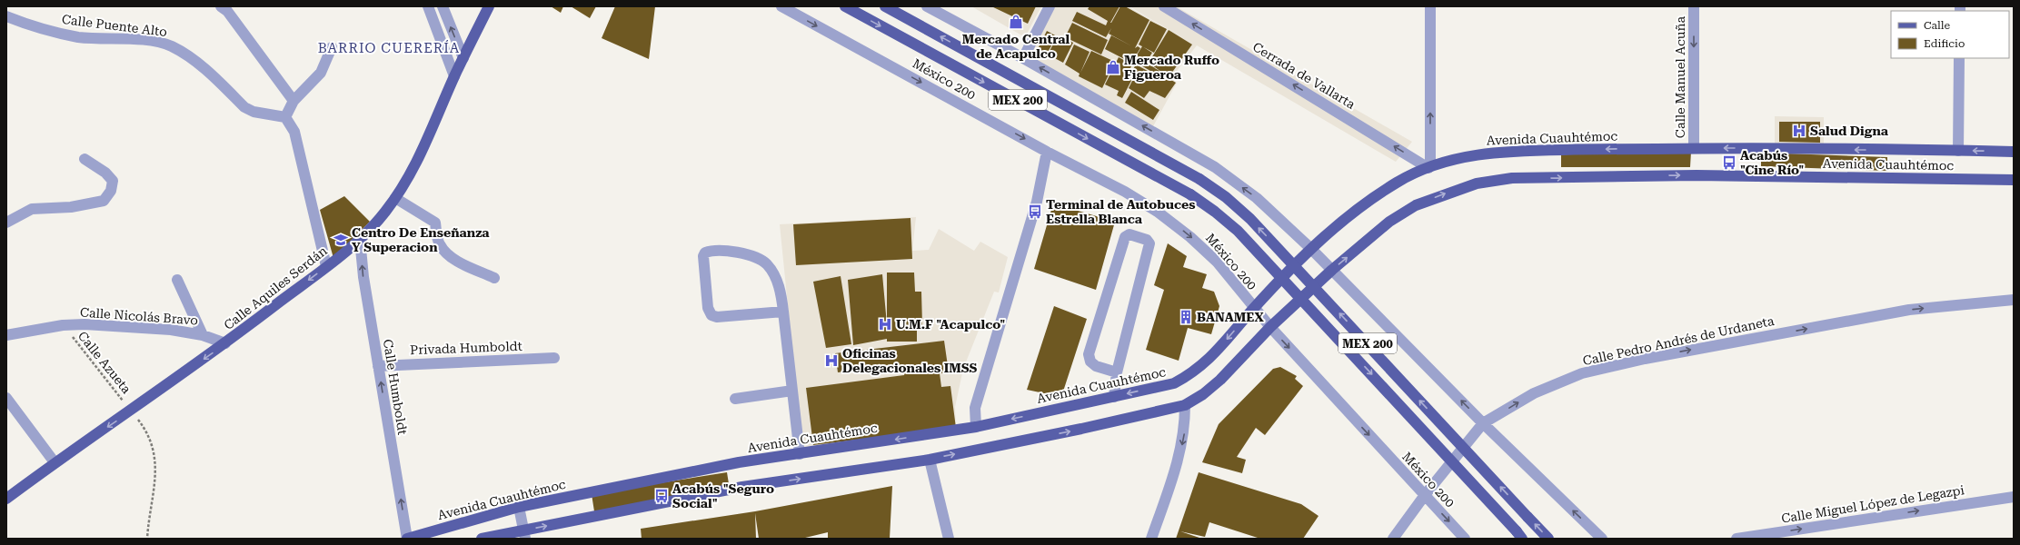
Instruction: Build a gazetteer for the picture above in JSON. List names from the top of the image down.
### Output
{
  "streets": {
    "main road": [
      "México 200",
      "MEX 200",
      "Avenida Cuauhtémoc",
      "Calle Aquiles Serdán"
    ],
    "street": [
      "Calle Puente Alto",
      "Cerrada de Vallarta",
      "Calle Manuel Acuña",
      "Calle Nicolás Bravo",
      "Calle Pedro Andrés de Urdaneta",
      "Privada Humboldt",
      "Calle Humboldt",
      "Calle Miguel López de Legazpi"
    ],
    "path": ["Calle Azueta"]
  },
  "crossings": [
    ["Cerrada de Vallarta", "Avenida Cuauhtémoc"],
    ["Calle Manuel Acuña", "Avenida Cuauhtémoc"],
    ["México 200", "Avenida Cuauhtémoc"],
    ["México 200", "Calle Pedro Andrés de Urdaneta"],
    ["Avenida Cuauhtémoc", "Calle Humboldt"],
    ["Calle Aquiles Serdán", "Calle Nicolás Bravo"],
    ["Calle Aquiles Serdán", "Calle Azueta"],
    ["Calle Aquiles Serdán", "Calle Humboldt"],
    ["Calle Nicolás Bravo", "Calle Azueta"],
    ["Privada Humboldt", "Calle Humboldt"]
  ],
  "one_way": [
    "Cerrada de Vallarta",
    "Calle Manuel Acuña",
    "Calle Aquiles Serdán",
    "Calle Pedro Andrés de Urdaneta",
    "Calle Humboldt",
    "Calle Miguel López de Legazpi"
  ],
  "districts": ["BARRIO CUERERÍA"],
  "places": {
    "shop": ["Mercado Central de Acapulco", "Mercado Ruffo Figueroa"],
    "hospital": ["Salud Digna", "U.M.F \"Acapulco\"", "Oficinas Delegacionales IMSS"],
    "bus stop": ["Acabús \"Cine Río\"", "Terminal de Autobuces Estrella Blanca", "Acabús \"Seguro Social\""],
    "school or university": ["Centro De Enseñanza Y Superacion"],
    "building": ["BANAMEX"]
  },
  "legend": ["Calle", "Edificio"]
}
